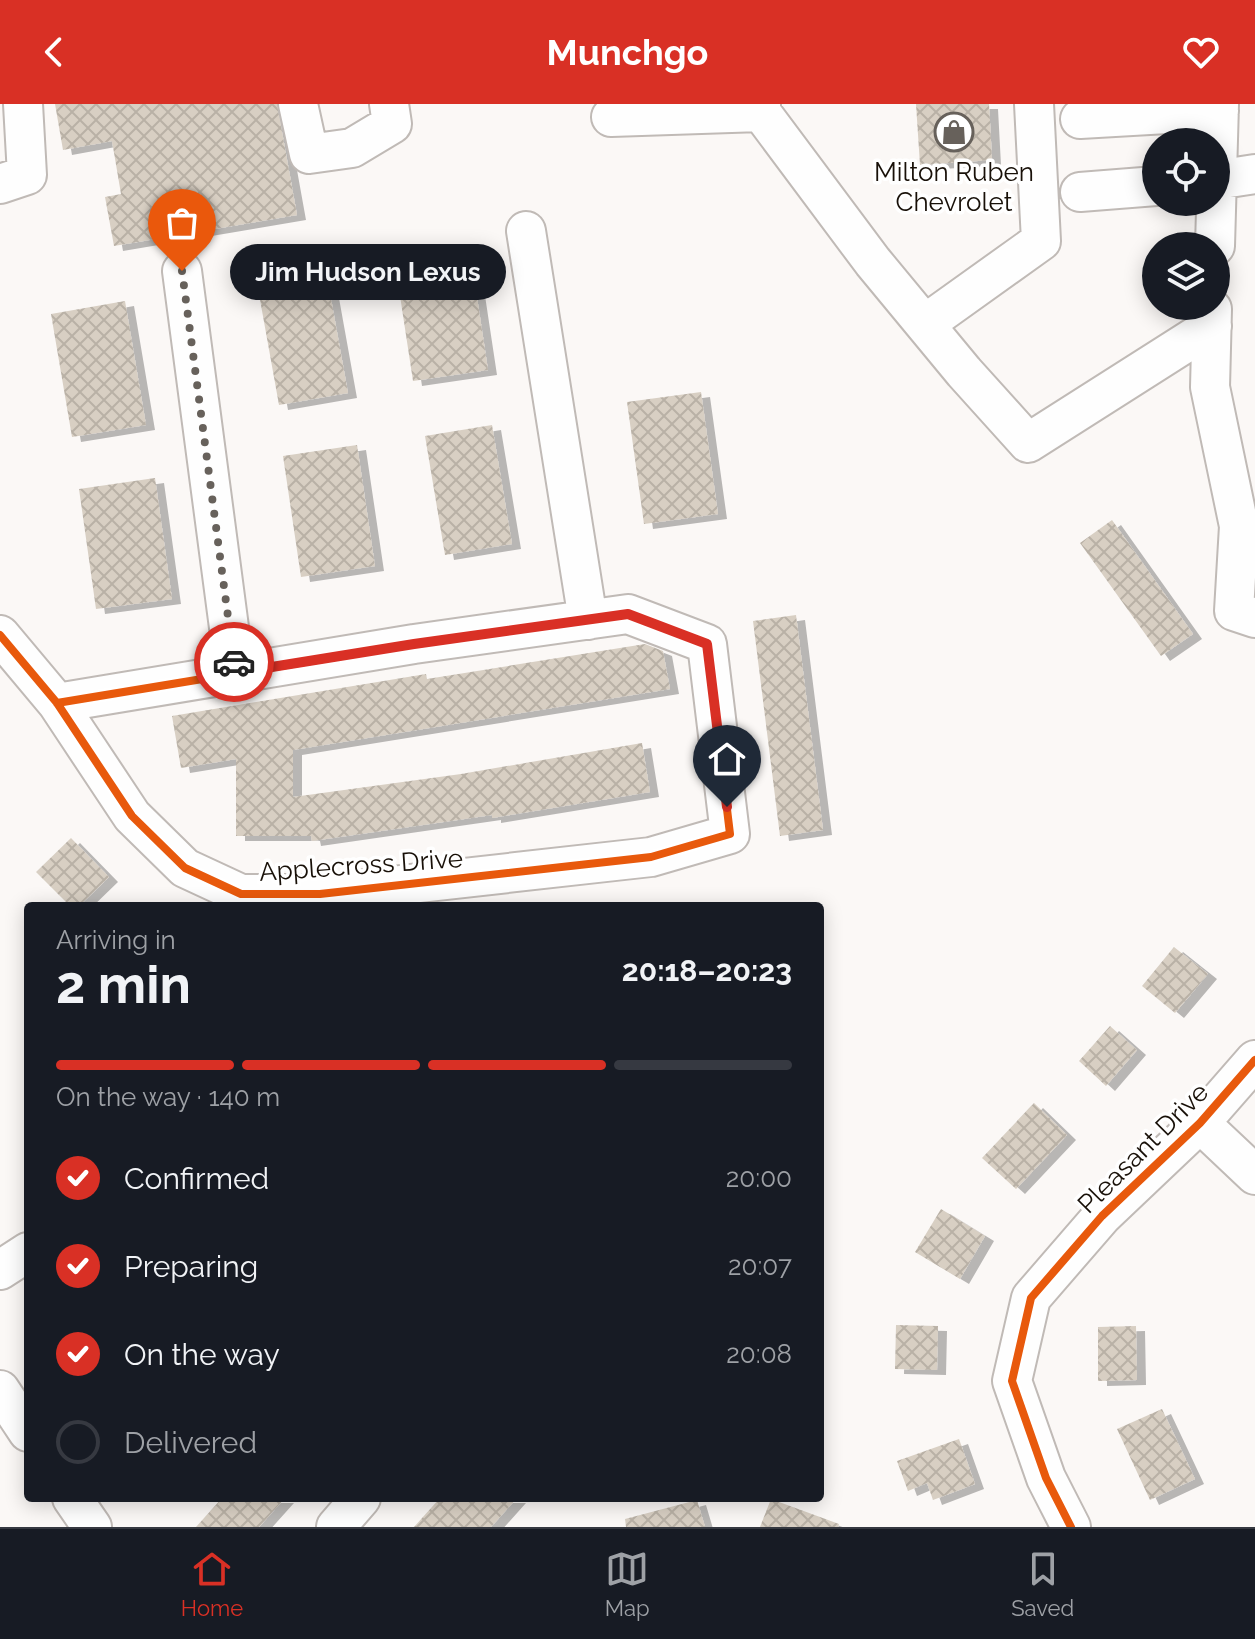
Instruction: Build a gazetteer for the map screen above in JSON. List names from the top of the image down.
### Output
{
  "streets": {
    "street": ["Applecross Drive", "Pleasant Drive"]
  },
  "places": {
    "shop": ["Milton Ruben Chevrolet"],
    "other": ["Jim Hudson Lexus"]
  },
  "page": {
    "header": "Munchgo",
    "bubble": "Jim Hudson Lexus",
    "heading": ["2 min", "Arriving in", "20:18–20:23"],
    "bar": "On the way · 140 m",
    "list": [
      ["Confirmed", "20:00"],
      ["Preparing", "20:07"],
      ["On the way", "20:08"],
      "Delivered"
    ],
    "tabs": ["Home", "Map", "Saved"]
  }
}
